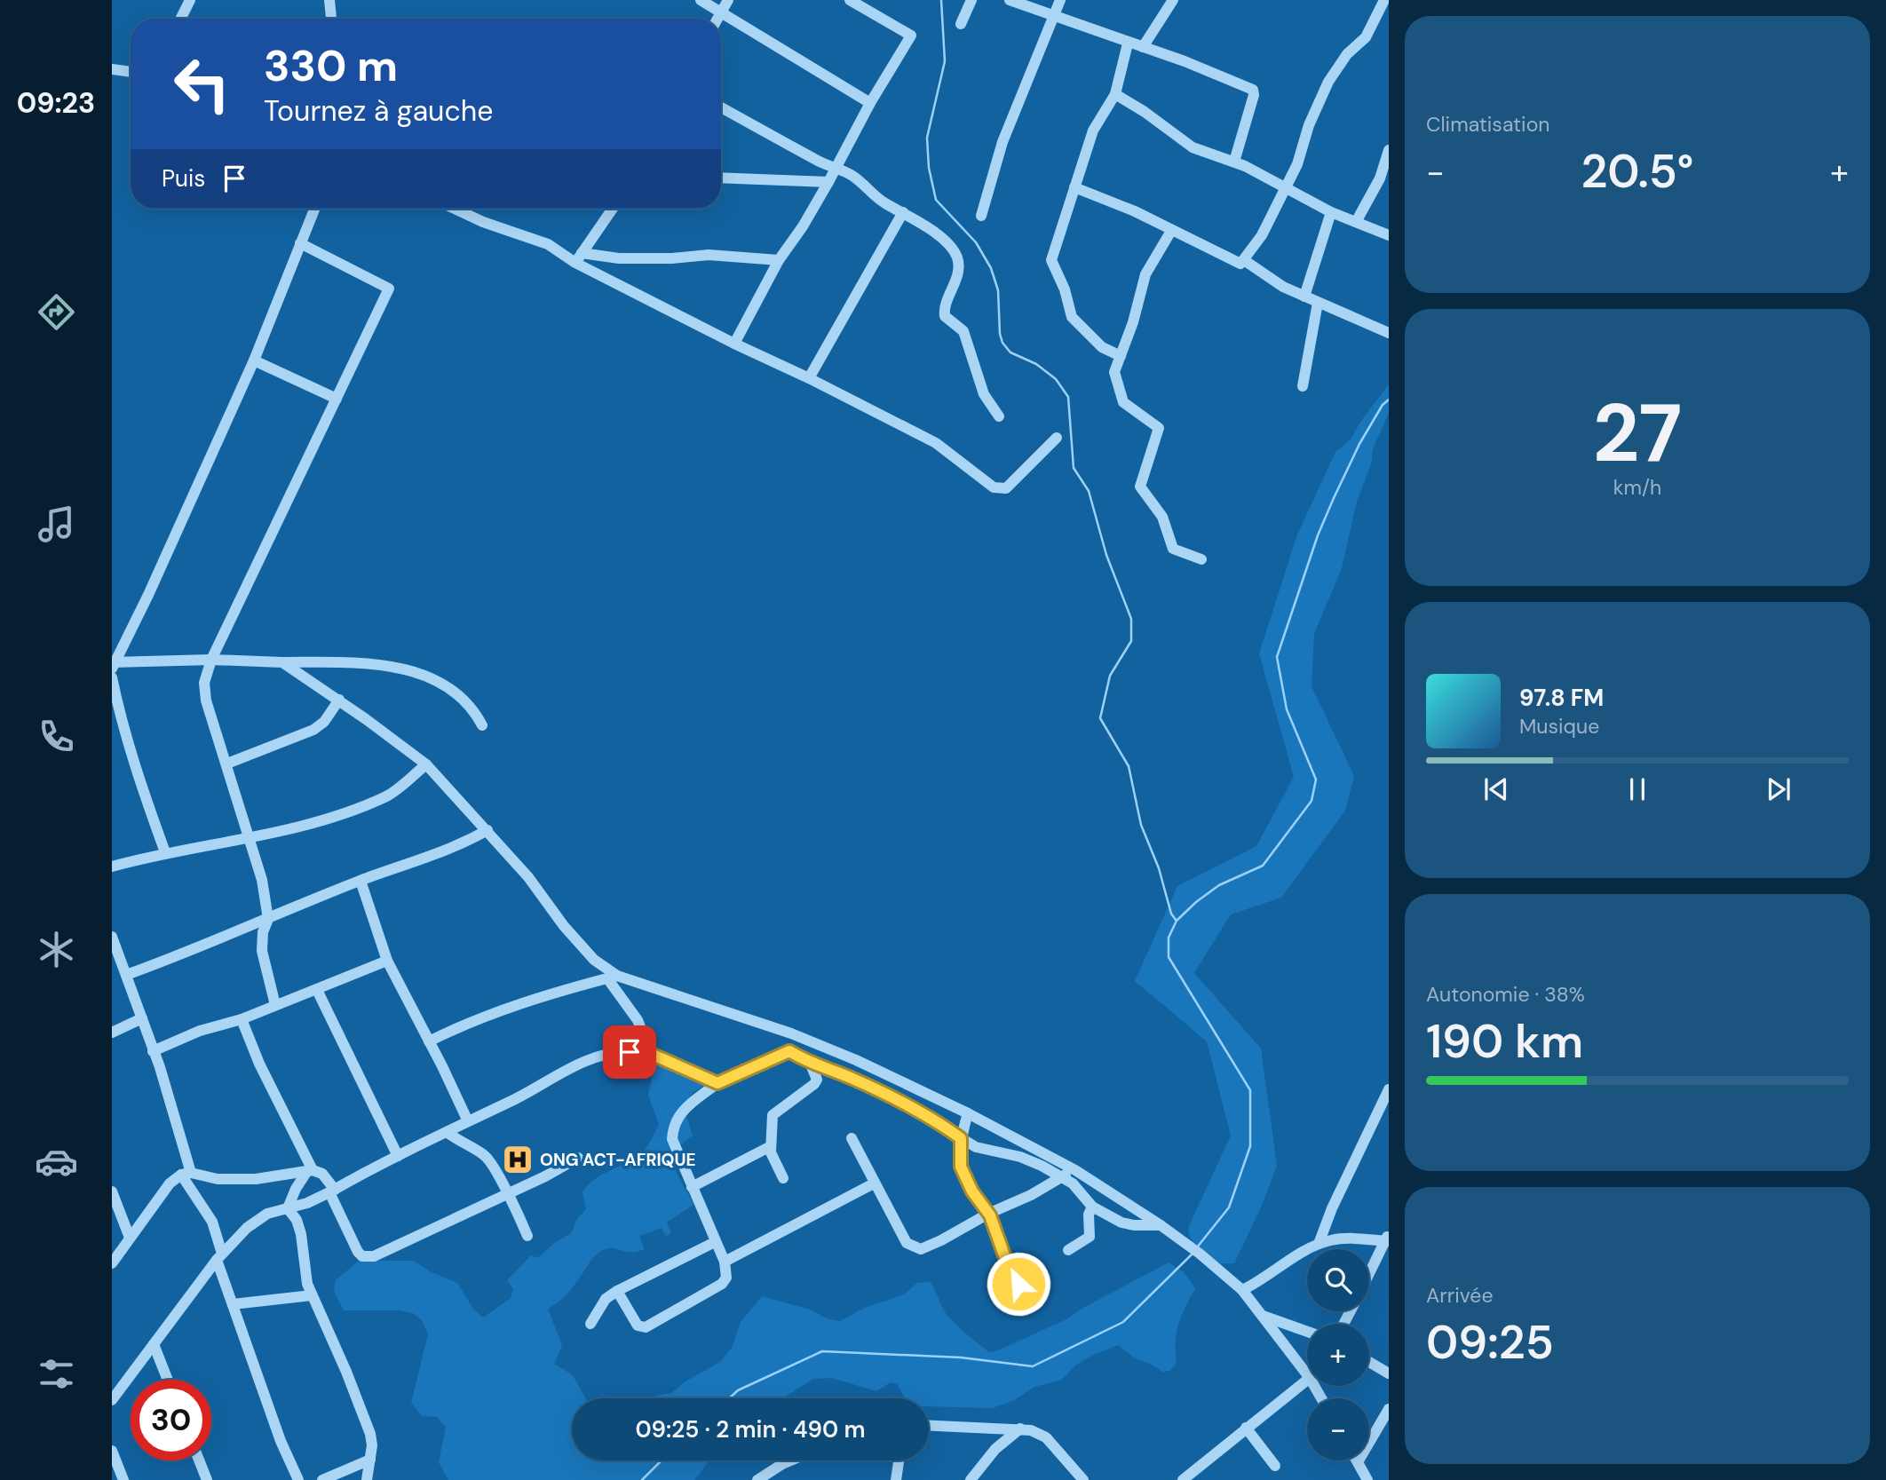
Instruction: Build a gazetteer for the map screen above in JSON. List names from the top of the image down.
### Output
{
  "places": {
    "hospital": ["ONG ACT-AFRIQUE"]
  },
  "page": {
    "tabs": "09:23",
    "tile": [
      "Climatisation",
      ["27", "km/h"],
      ["Autonomie · 38%", "190 km"],
      ["Arrivée", "09:25"]
    ],
    "turn": ["330 m", "Tournez à gauche"],
    "heat": ["−", "20.5°", "+"],
    "then": "Puis",
    "song": ["97.8 FM", "Musique"],
    "map_buttons": ["+", "−"],
    "limit": "30",
    "trip": "09:25 · 2 min · 490 m"
  }
}
